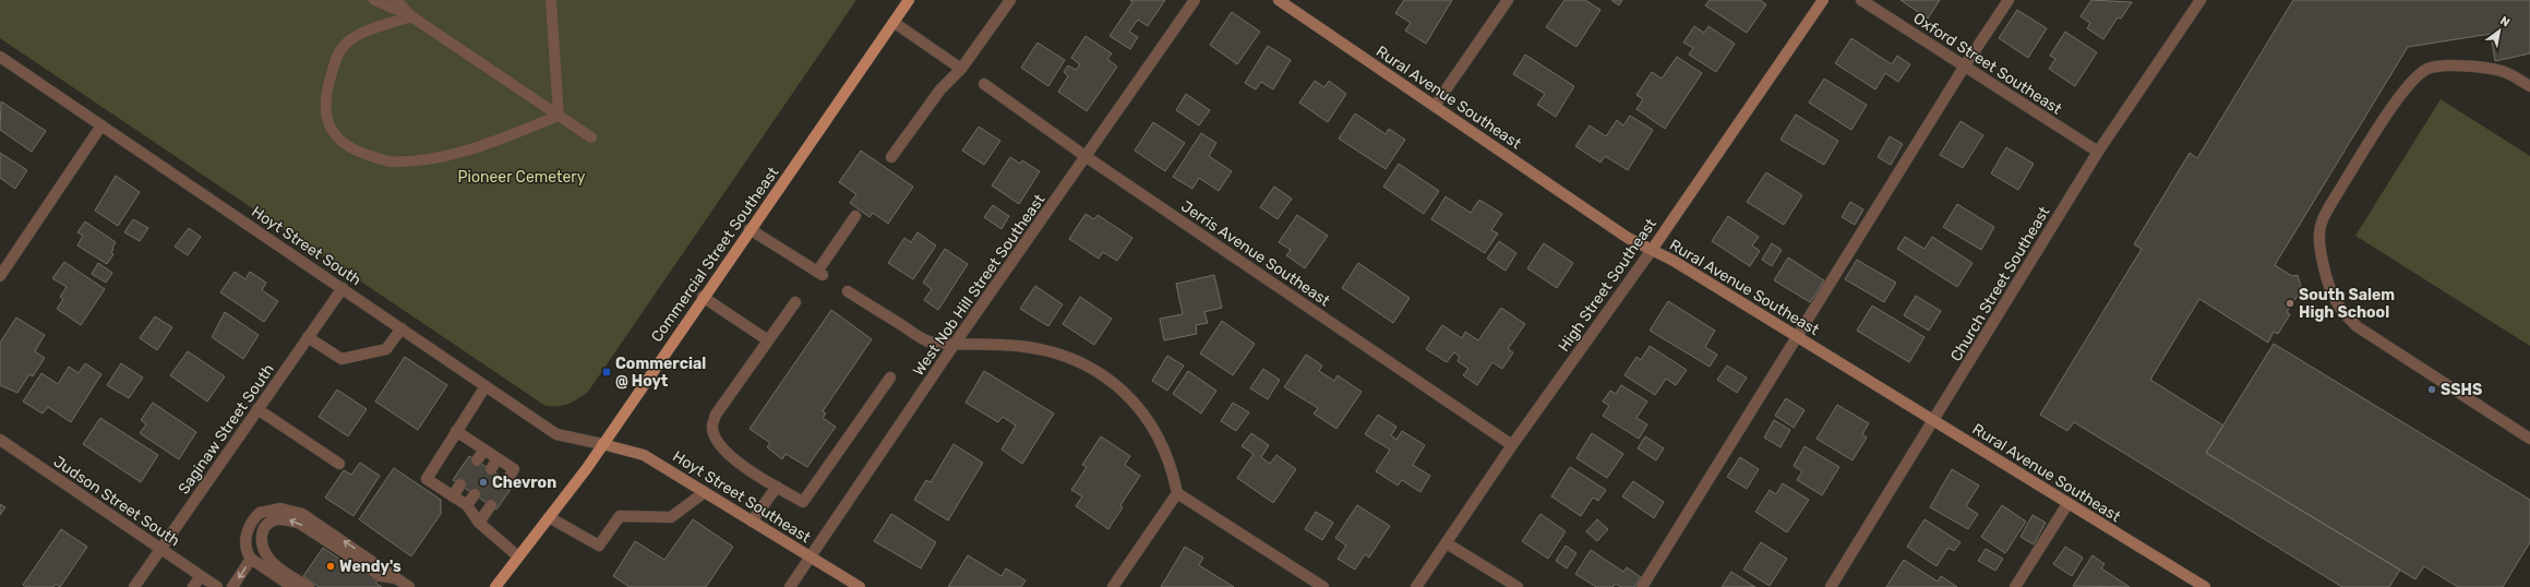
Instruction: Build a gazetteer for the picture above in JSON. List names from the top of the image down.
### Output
{
  "streets": {
    "main road": ["Commercial Street Southeast"],
    "street": [
      "Oxford Street Southeast",
      "Rural Avenue Southeast",
      "Hoyt Street South",
      "Jerris Avenue Southeast",
      "Church Street Southeast",
      "West Nob Hill Street Southeast",
      "High Street Southeast",
      "Saginaw Street South",
      "Hoyt Street Southeast",
      "Judson Street South"
    ]
  },
  "crossings": [
    ["Oxford Street Southeast", "Church Street Southeast"],
    ["Rural Avenue Southeast", "Church Street Southeast"],
    ["Rural Avenue Southeast", "High Street Southeast"],
    ["Hoyt Street South", "Commercial Street Southeast"],
    ["Hoyt Street South", "Saginaw Street South"],
    ["Hoyt Street South", "Hoyt Street Southeast"],
    ["Jerris Avenue Southeast", "West Nob Hill Street Southeast"],
    ["Jerris Avenue Southeast", "High Street Southeast"],
    ["Commercial Street Southeast", "Hoyt Street Southeast"],
    ["West Nob Hill Street Southeast", "Hoyt Street Southeast"],
    ["Saginaw Street South", "Judson Street South"]
  ],
  "parks": ["Pioneer Cemetery"],
  "places": {
    "other": [
      "South Salem High School",
      "SSHS",
      "Chevron",
      "Wendy's"
    ],
    "transit": ["Commercial @ Hoyt"]
  },
  "north": "top right"
}
